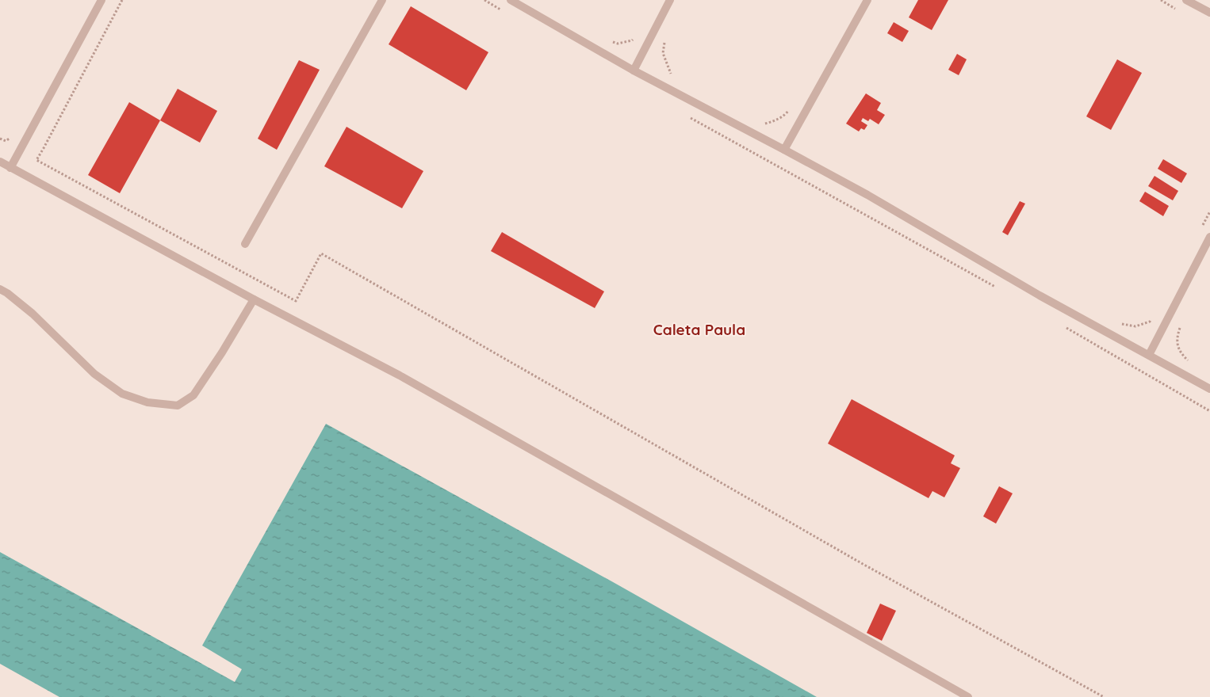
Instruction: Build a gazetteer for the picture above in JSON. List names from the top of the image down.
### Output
{
  "districts": ["Caleta Paula"]
}
